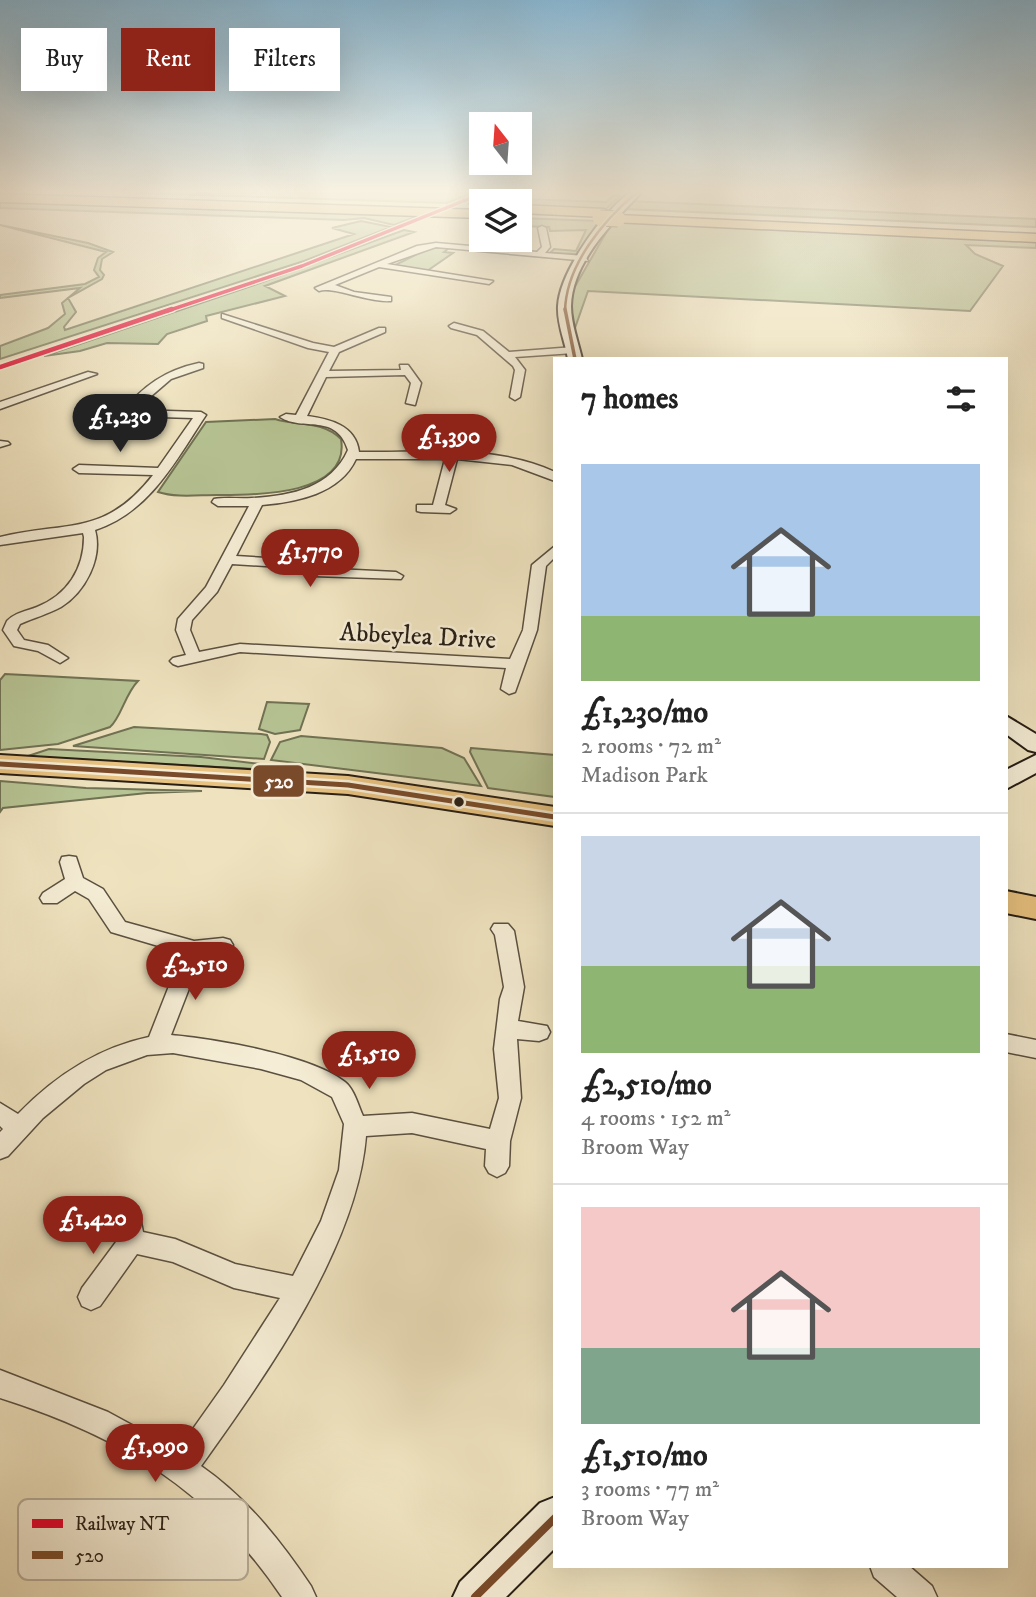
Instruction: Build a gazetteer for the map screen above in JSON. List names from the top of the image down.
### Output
{
  "streets": {
    "street": ["Abbeylea Drive"]
  },
  "lines": ["rail line NT", "transit line 520"],
  "legend": ["Railway NT", "520"],
  "north": "top",
  "page": {
    "chip": ["Buy", "Rent", "Filters"],
    "heading": "7 homes",
    "price": [
      "£1,230",
      "£1,390",
      "£1,770",
      "£2,510",
      "£1,510",
      "£1,420",
      "£1,090"
    ],
    "list": [
      {
        "name": "£1,230/mo",
        "note": "2 rooms · 72 m² · Madison Park"
      },
      {
        "name": "£2,510/mo",
        "note": "4 rooms · 152 m² · Broom Way"
      },
      {
        "name": "£1,510/mo",
        "note": "3 rooms · 77 m² · Broom Way"
      }
    ]
  }
}
